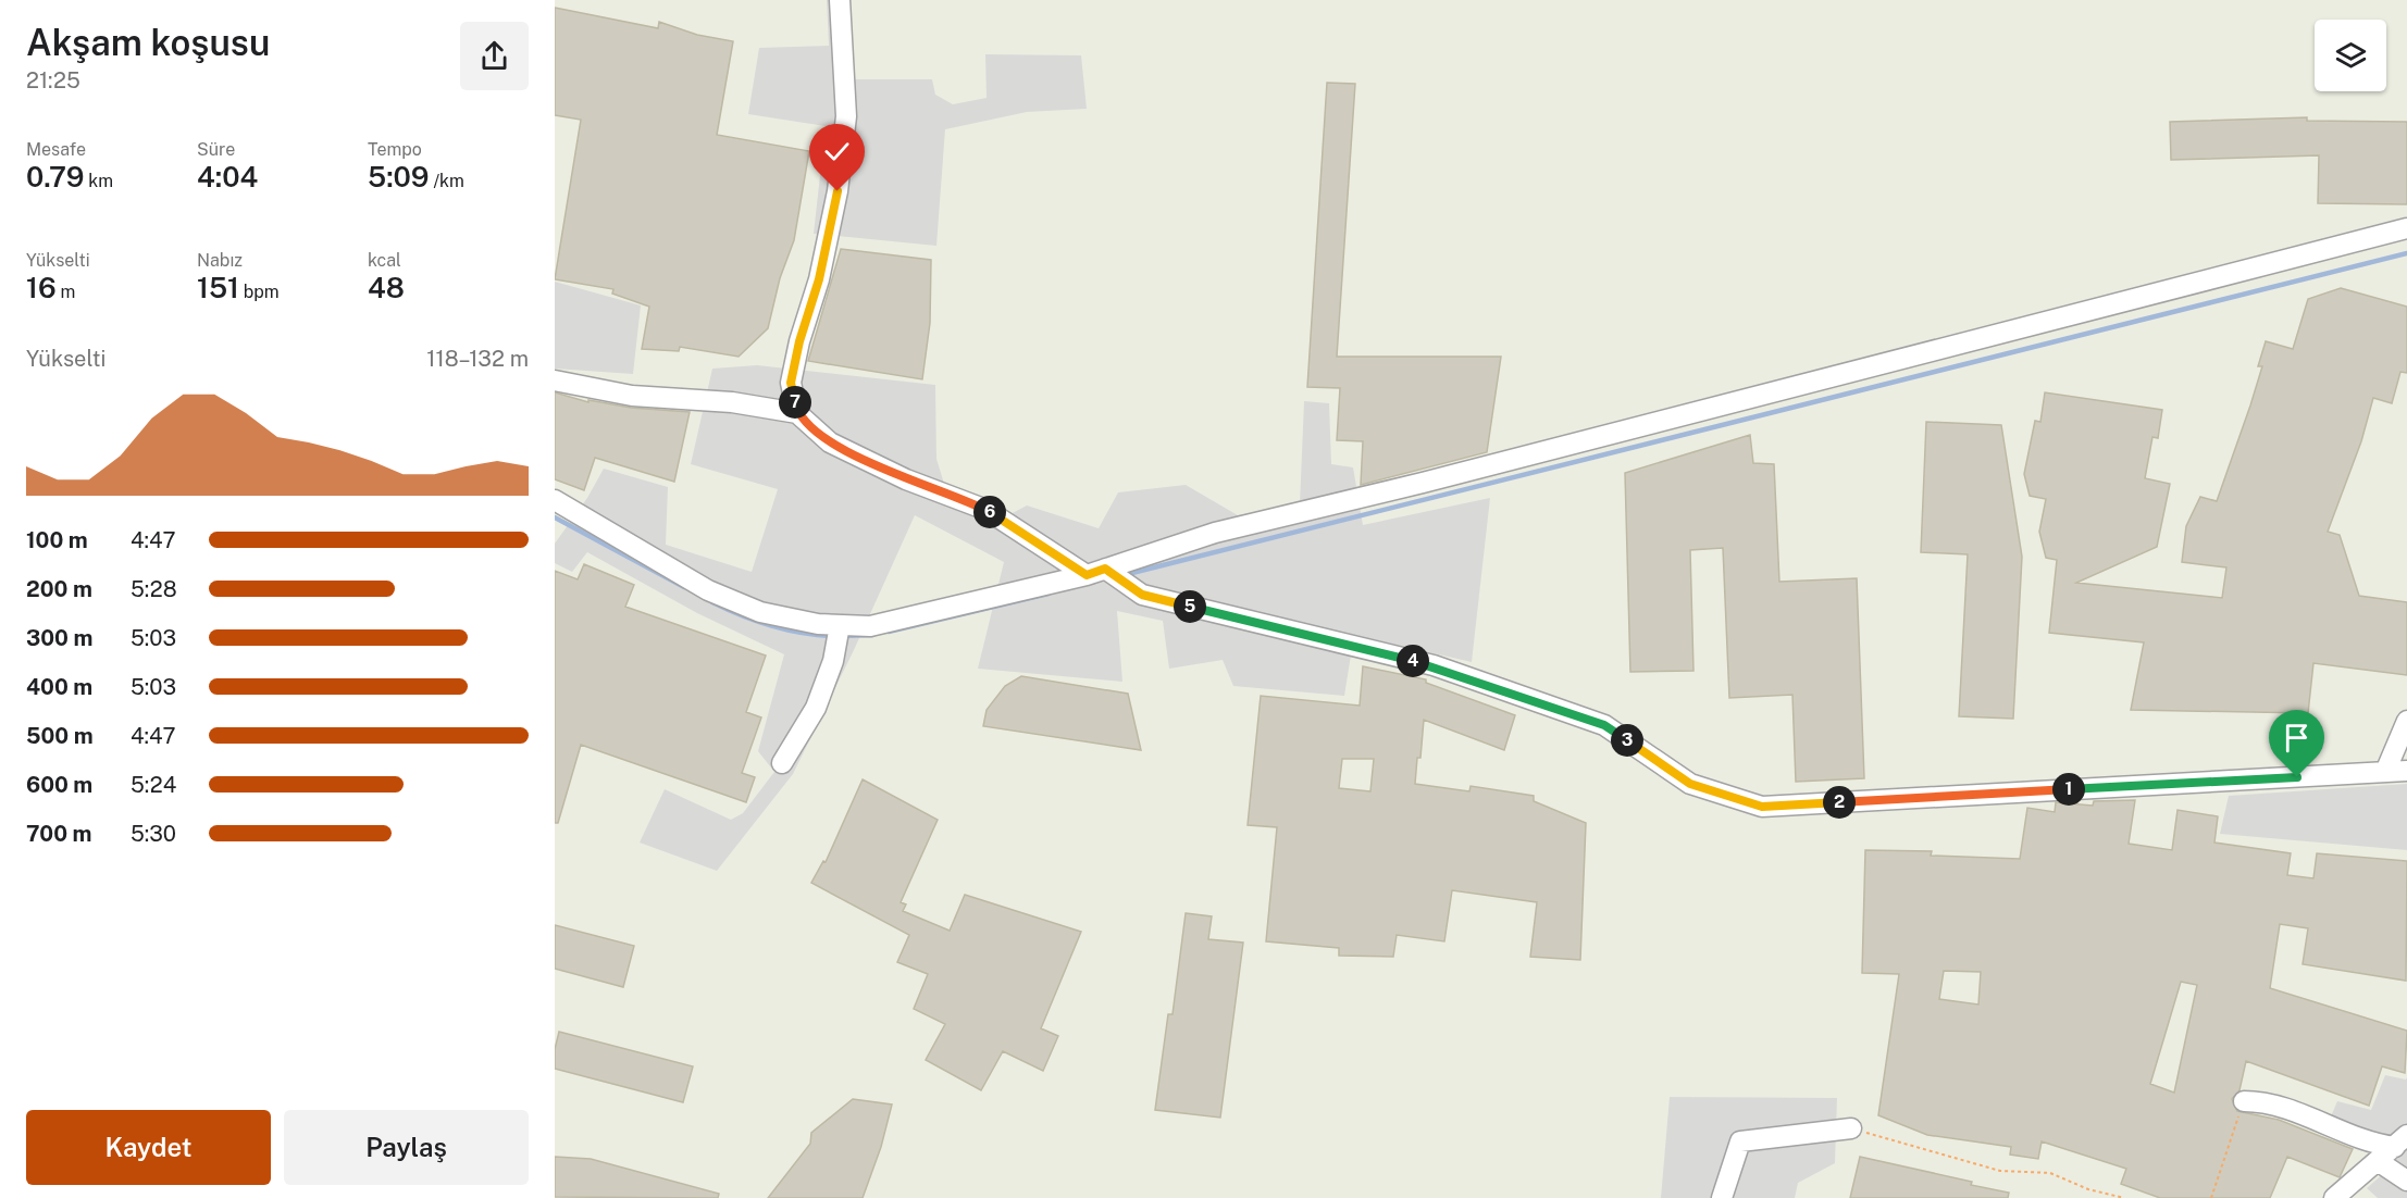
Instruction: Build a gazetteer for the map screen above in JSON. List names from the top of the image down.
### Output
{
  "page": {
    "heading": ["Akşam koşusu", "21:25"],
    "stats": [
      ["Mesafe", "0.79 km"],
      ["Süre", "4:04"],
      ["Tempo", "5:09 /km"],
      ["Yükselti", "16 m"],
      ["Nabız", "151 bpm"],
      ["kcal", "48"]
    ],
    "chart": ["Yükselti", "118–132 m"],
    "pins": [
      "7",
      "6",
      "5",
      "4",
      "3",
      "1",
      "2"
    ],
    "list": [
      {
        "name": "100 m",
        "note": "4:47"
      },
      {
        "name": "200 m",
        "note": "5:28"
      },
      {
        "name": "300 m",
        "note": "5:03"
      },
      {
        "name": "400 m",
        "note": "5:03"
      },
      {
        "name": "500 m",
        "note": "4:47"
      },
      {
        "name": "600 m",
        "note": "5:24"
      },
      {
        "name": "700 m",
        "note": "5:30"
      }
    ],
    "buttons": ["Kaydet", "Paylaş"]
  }
}
